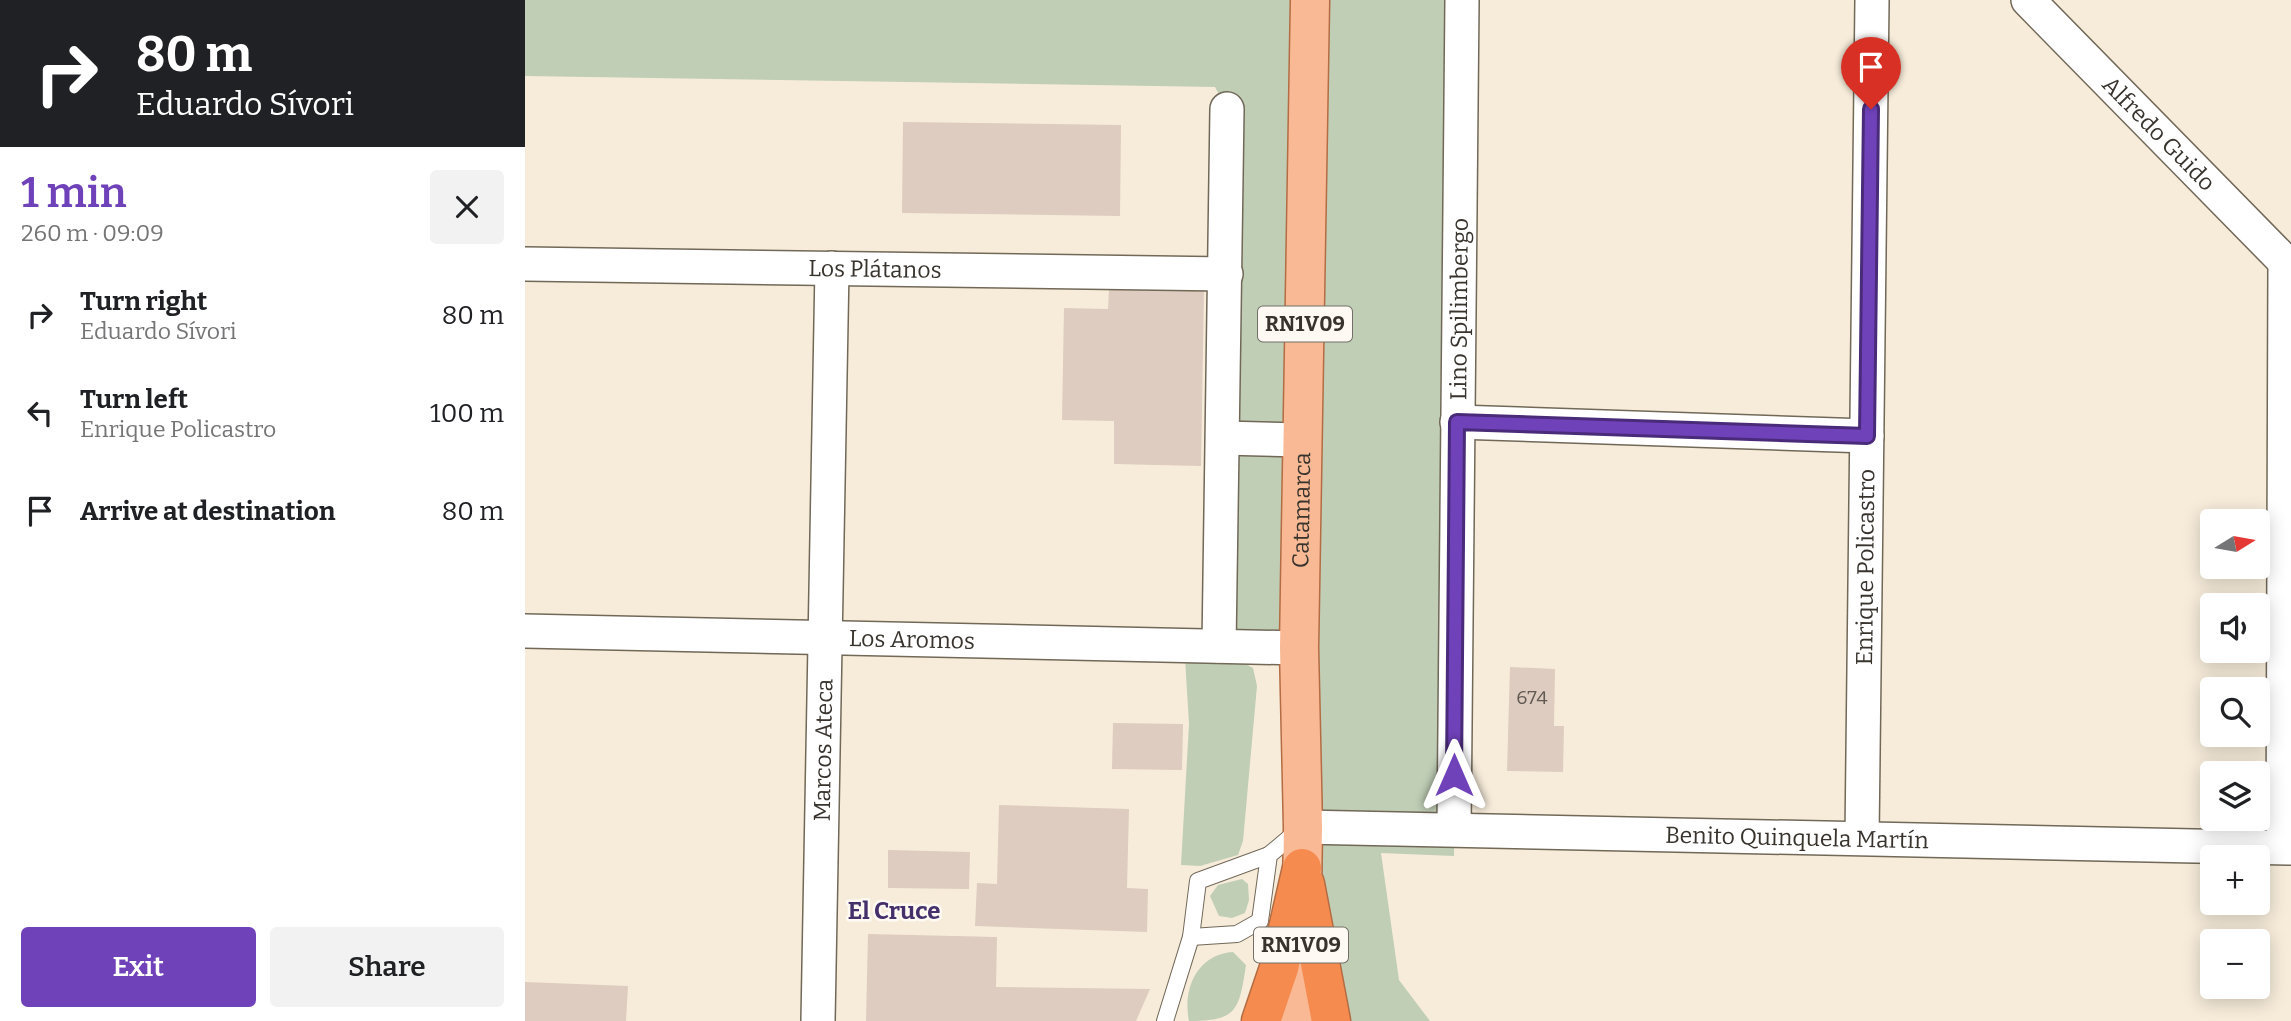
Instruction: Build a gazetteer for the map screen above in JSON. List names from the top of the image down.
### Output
{
  "streets": {
    "main road": ["RN1V09", "Catamarca"],
    "street": [
      "Alfredo Guido",
      "Los Plátanos",
      "Lino Spilimbergo",
      "Enrique Policastro",
      "Los Aromos",
      "Marcos Ateca",
      "Benito Quinquela Martín"
    ]
  },
  "crossings": [
    ["Los Plátanos", "Marcos Ateca"],
    ["Lino Spilimbergo", "Benito Quinquela Martín"],
    ["Catamarca", "Los Aromos"],
    ["Catamarca", "Benito Quinquela Martín"],
    ["Enrique Policastro", "Benito Quinquela Martín"],
    ["Los Aromos", "Marcos Ateca"]
  ],
  "districts": ["El Cruce"],
  "house_numbers": ["674"],
  "north": "right",
  "page": {
    "turn": ["80 m", "Eduardo Sívori"],
    "heading": ["1 min", "260 m · 09:09"],
    "list": [
      {
        "name": "Turn right",
        "note": "Eduardo Sívori",
        "value": "80 m"
      },
      {
        "name": "Turn left",
        "note": "Enrique Policastro",
        "value": "100 m"
      },
      {
        "name": "Arrive at destination",
        "value": "80 m"
      }
    ],
    "map_buttons": ["+", "−"],
    "buttons": ["Exit", "Share"]
  }
}
